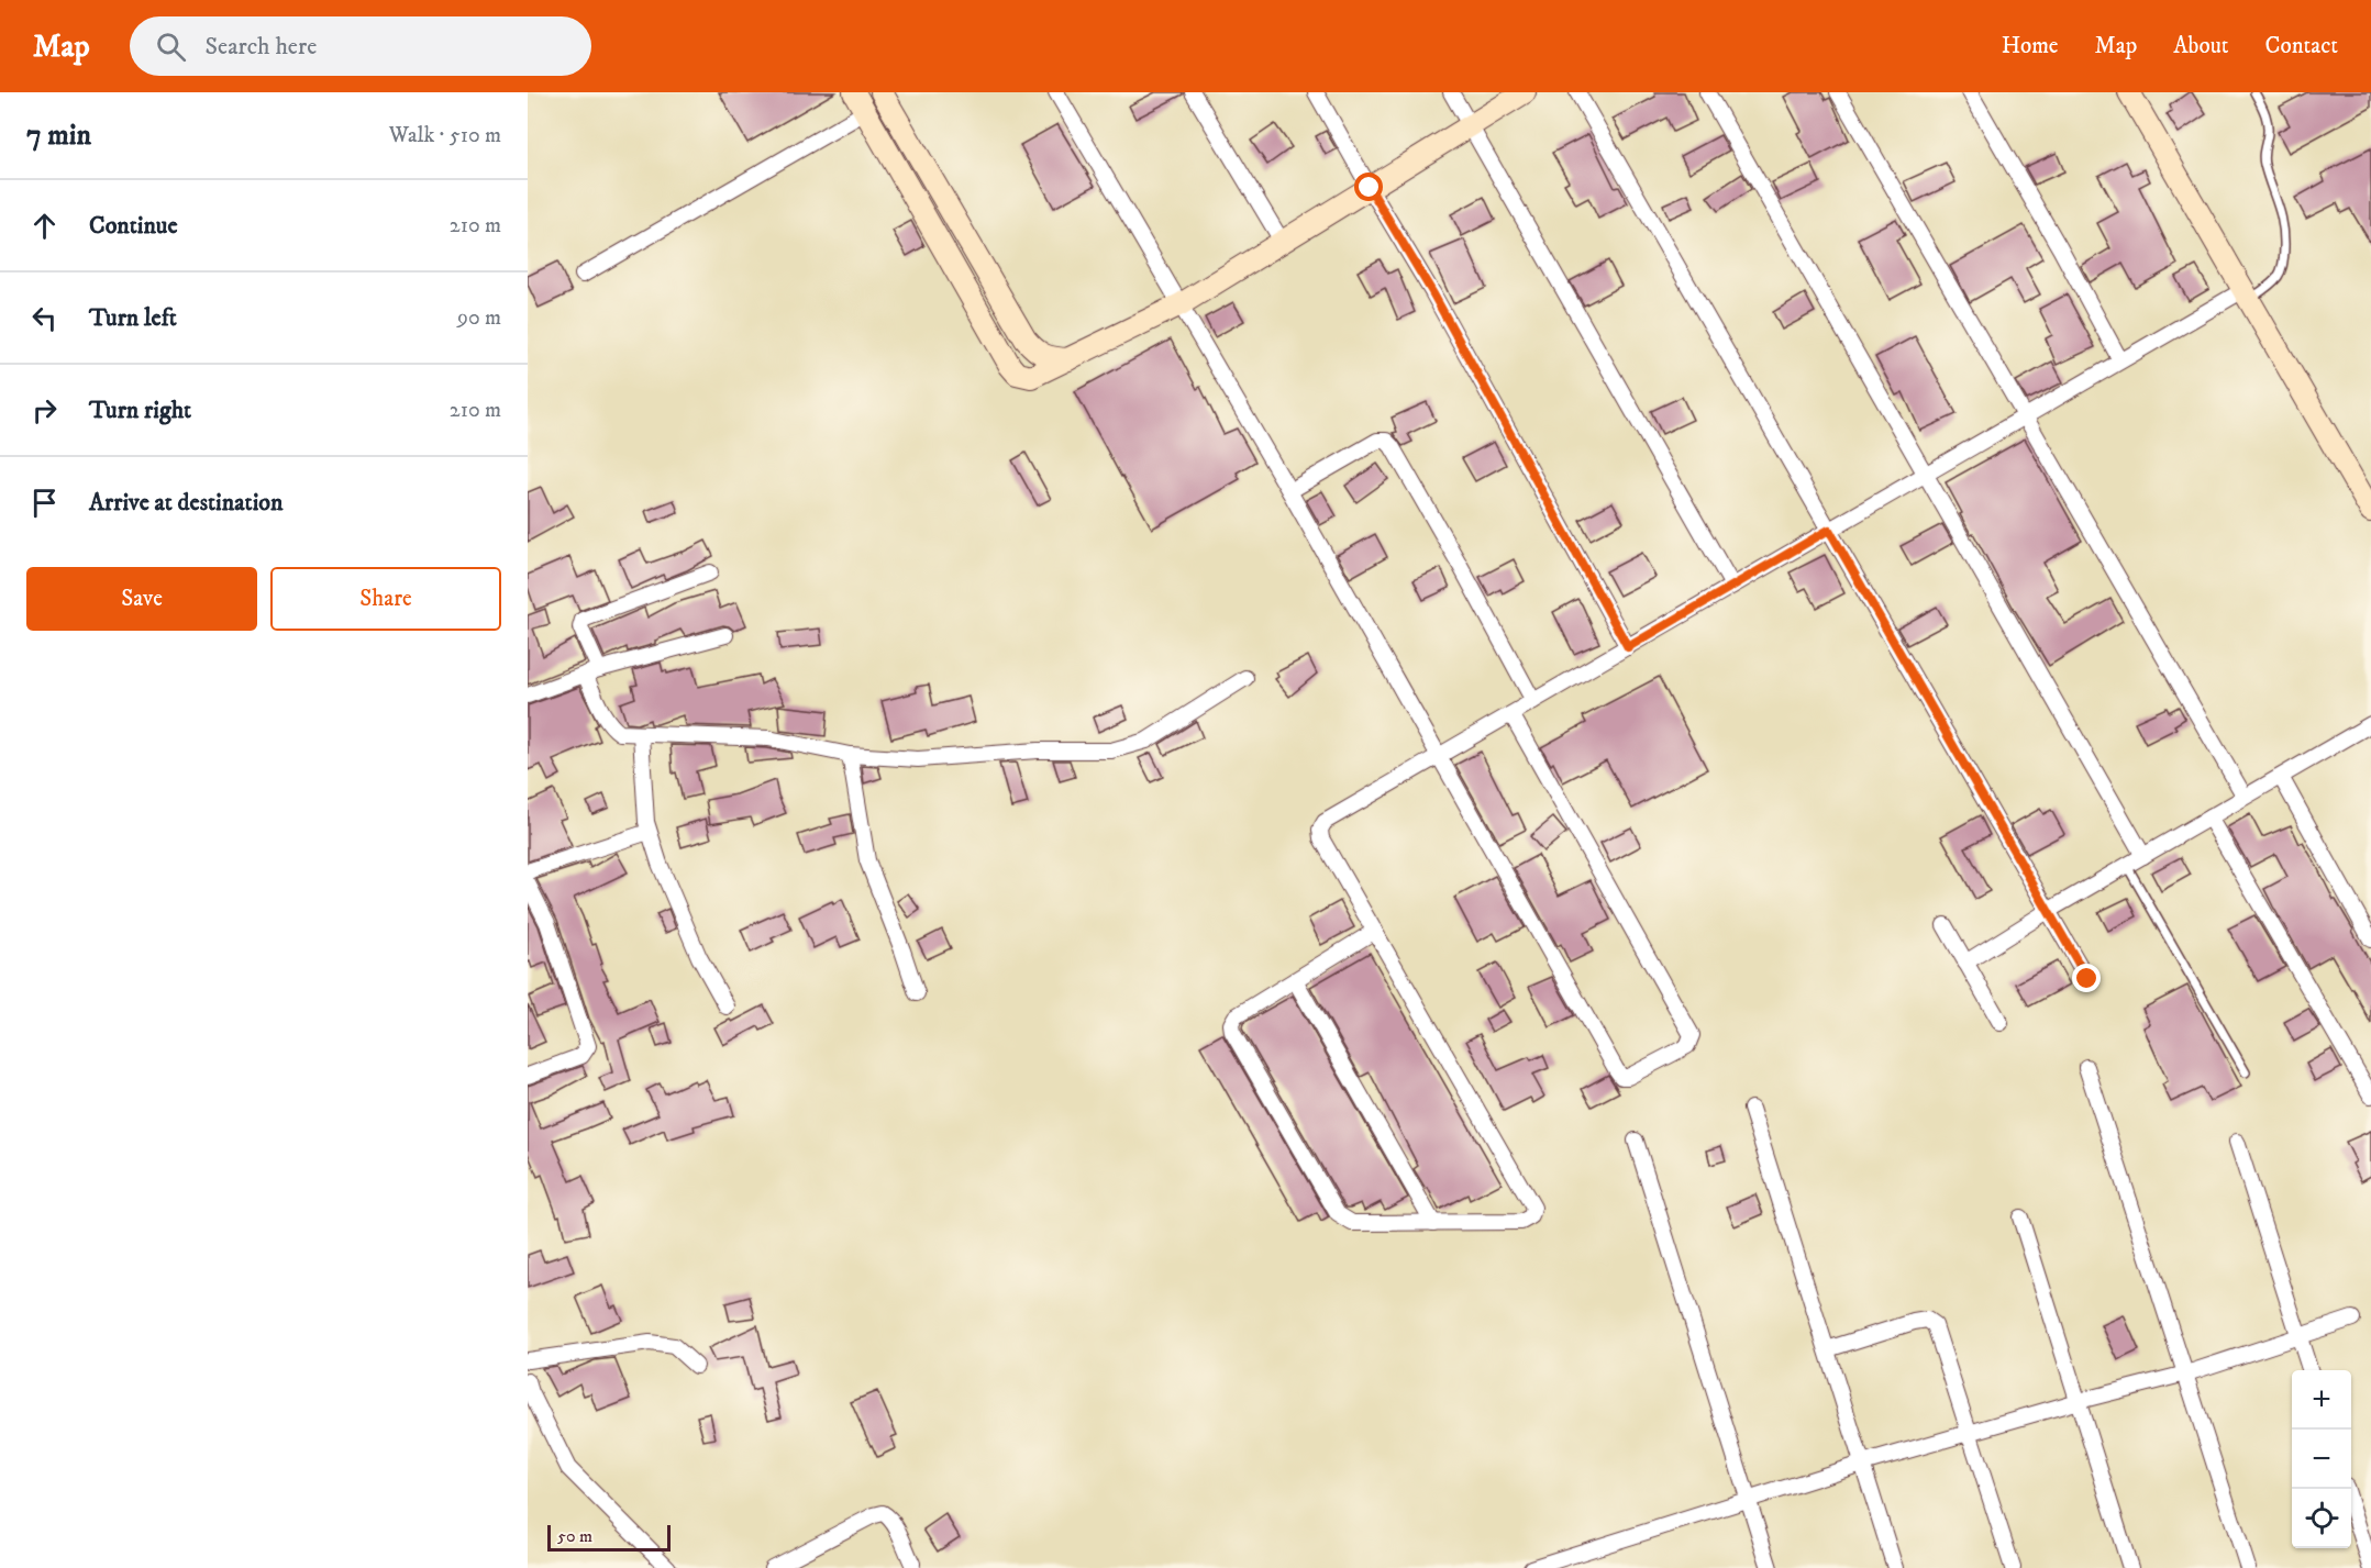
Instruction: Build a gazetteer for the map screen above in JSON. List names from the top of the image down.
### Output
{
  "scale_bar": "50 m",
  "page": {
    "header": "Map",
    "search": "Search here",
    "nav": [
      "Home",
      "Map",
      "About",
      "Contact"
    ],
    "heading": ["7 min", "Walk · 510 m"],
    "list": [
      ["Continue", "210 m"],
      ["Turn left", "90 m"],
      ["Turn right", "210 m"],
      "Arrive at destination"
    ],
    "buttons": ["Save", "Share"],
    "map_buttons": ["+", "−"],
    "scale": "50 m"
  }
}
